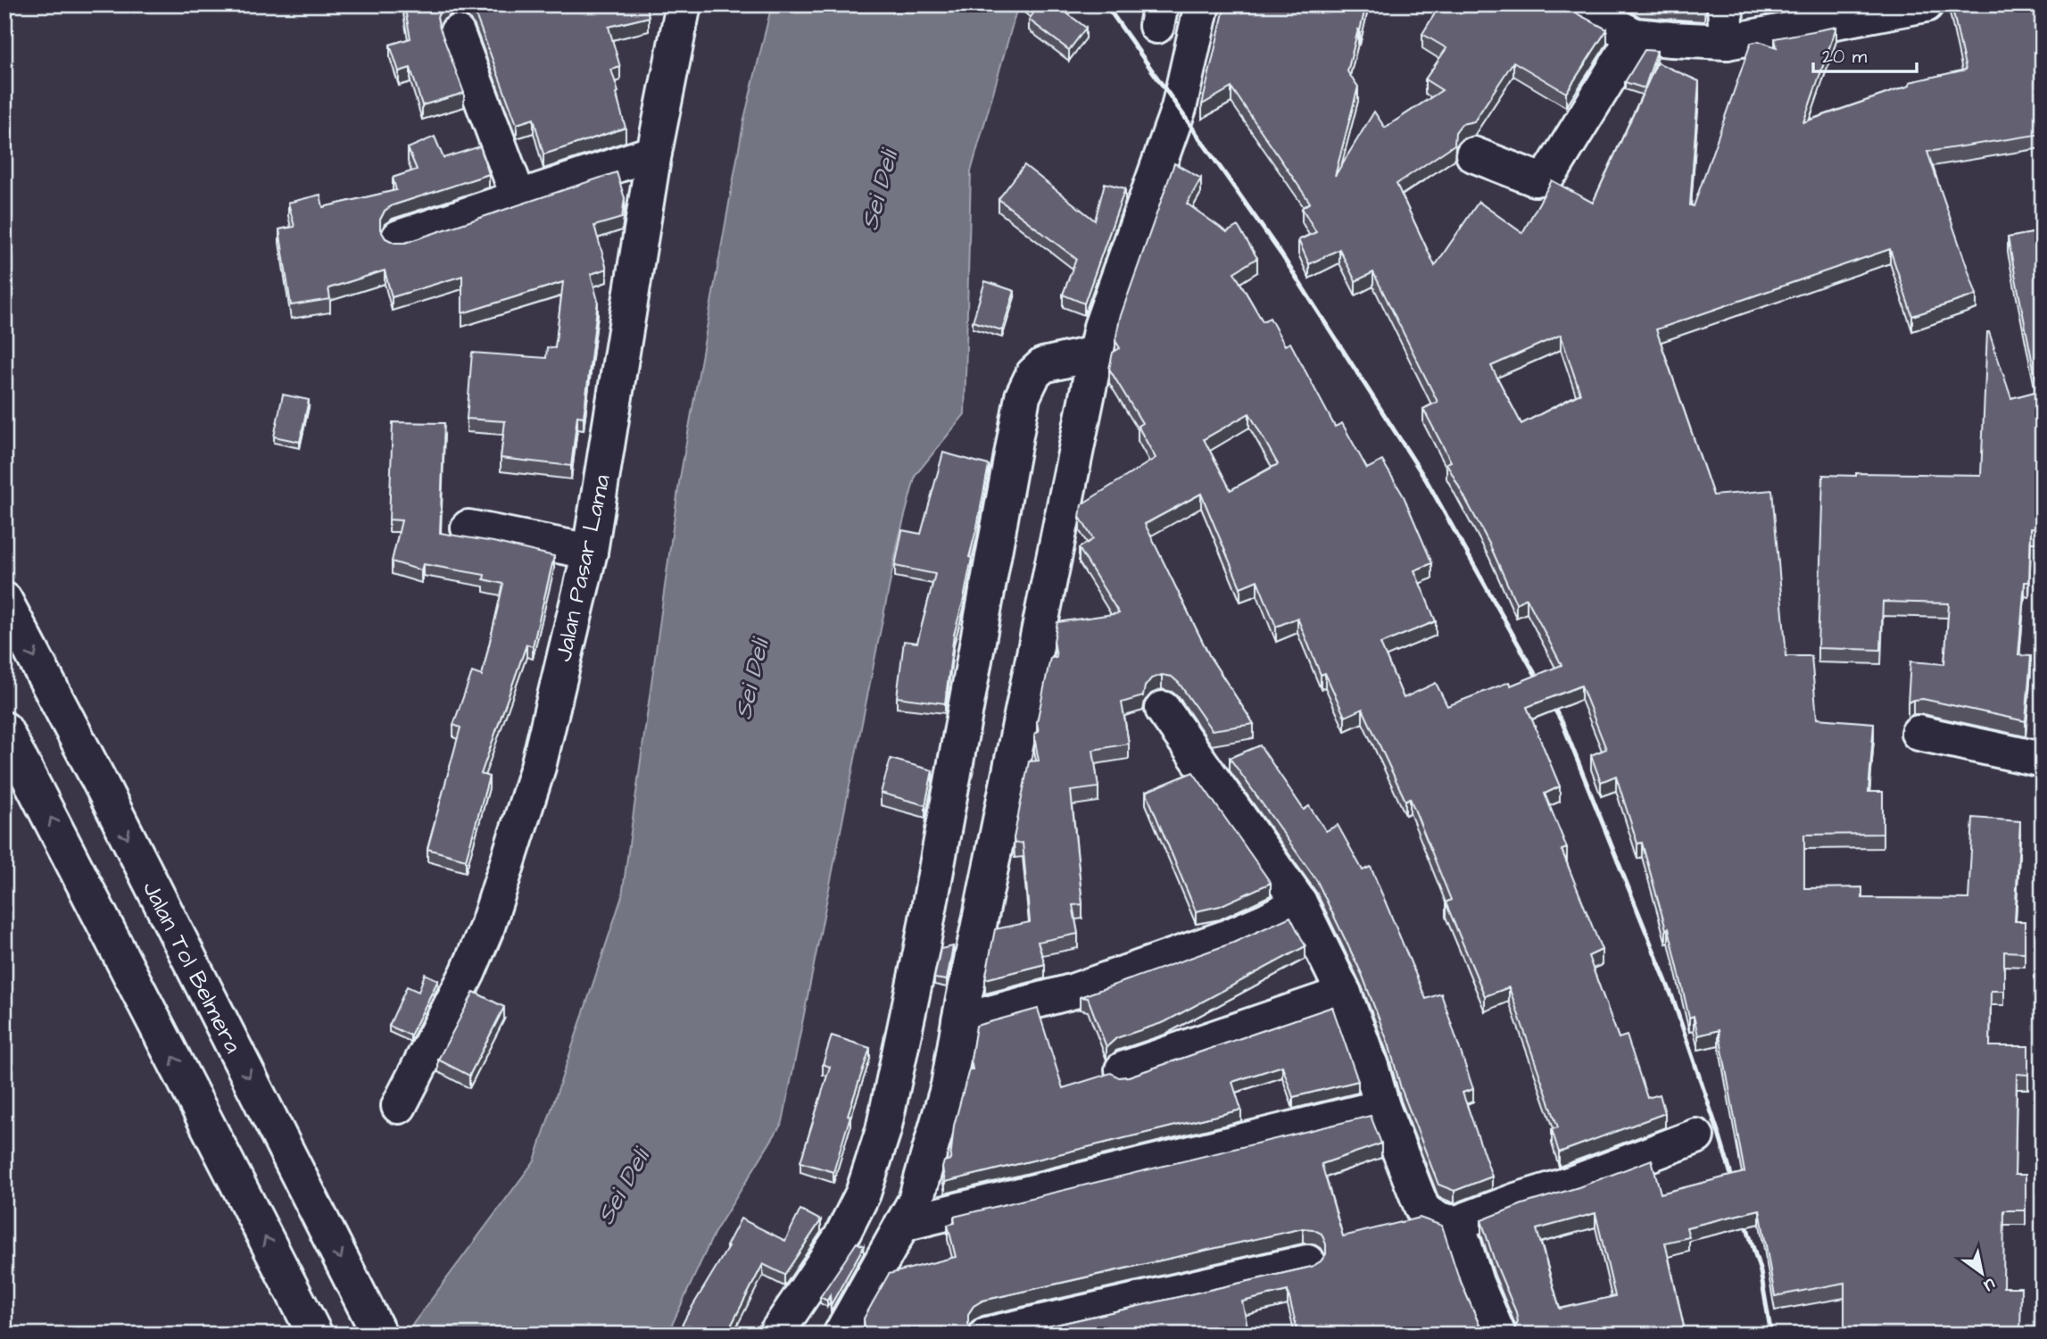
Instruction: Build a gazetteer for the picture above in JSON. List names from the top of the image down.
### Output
{
  "streets": {
    "main road": ["Jalan Pasar Lama", "Jalan Tol Belmera"]
  },
  "water": ["Sei Deli"],
  "scale_bar": "20 m",
  "north": "bottom right"
}
